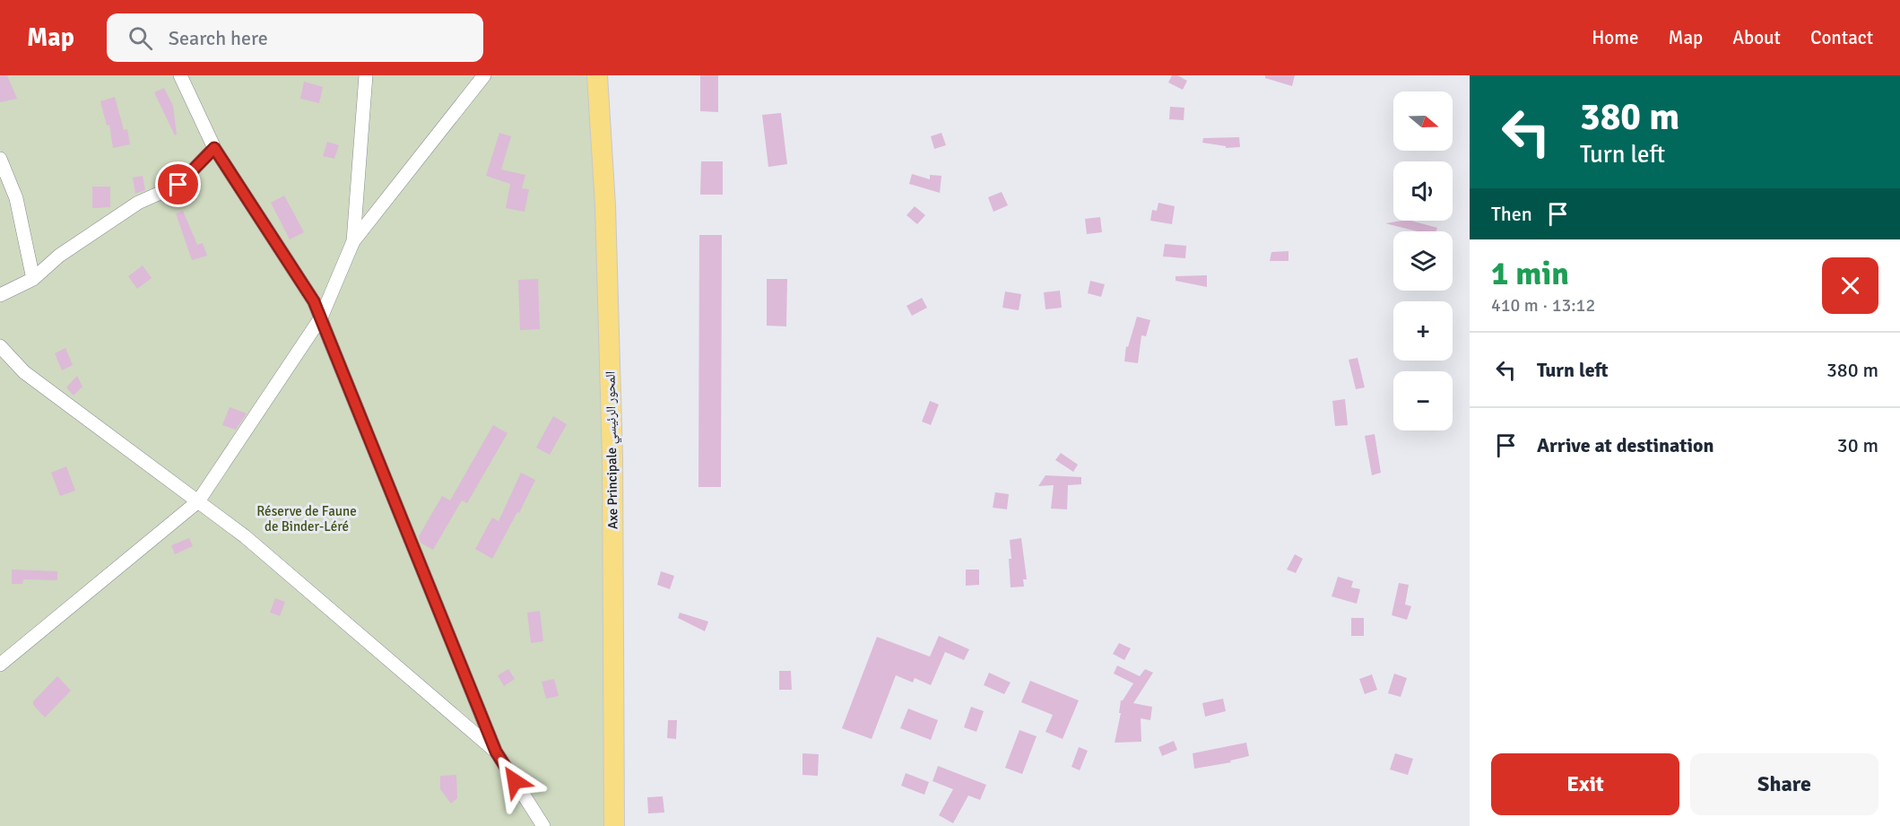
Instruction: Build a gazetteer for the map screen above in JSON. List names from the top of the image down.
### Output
{
  "streets": {
    "main road": ["Axe Principale المحور الرئيسي"]
  },
  "parks": ["Réserve de Faune de Binder-Léré"],
  "north": "right",
  "page": {
    "header": "Map",
    "search": "Search here",
    "nav": [
      "Home",
      "Map",
      "About",
      "Contact"
    ],
    "turn": ["380 m", "Turn left"],
    "map_buttons": ["+", "−"],
    "then": "Then",
    "heading": ["1 min", "410 m · 13:12"],
    "list": [
      {
        "name": "Turn left",
        "value": "380 m"
      },
      {
        "name": "Arrive at destination",
        "value": "30 m"
      }
    ],
    "buttons": ["Exit", "Share"]
  }
}
